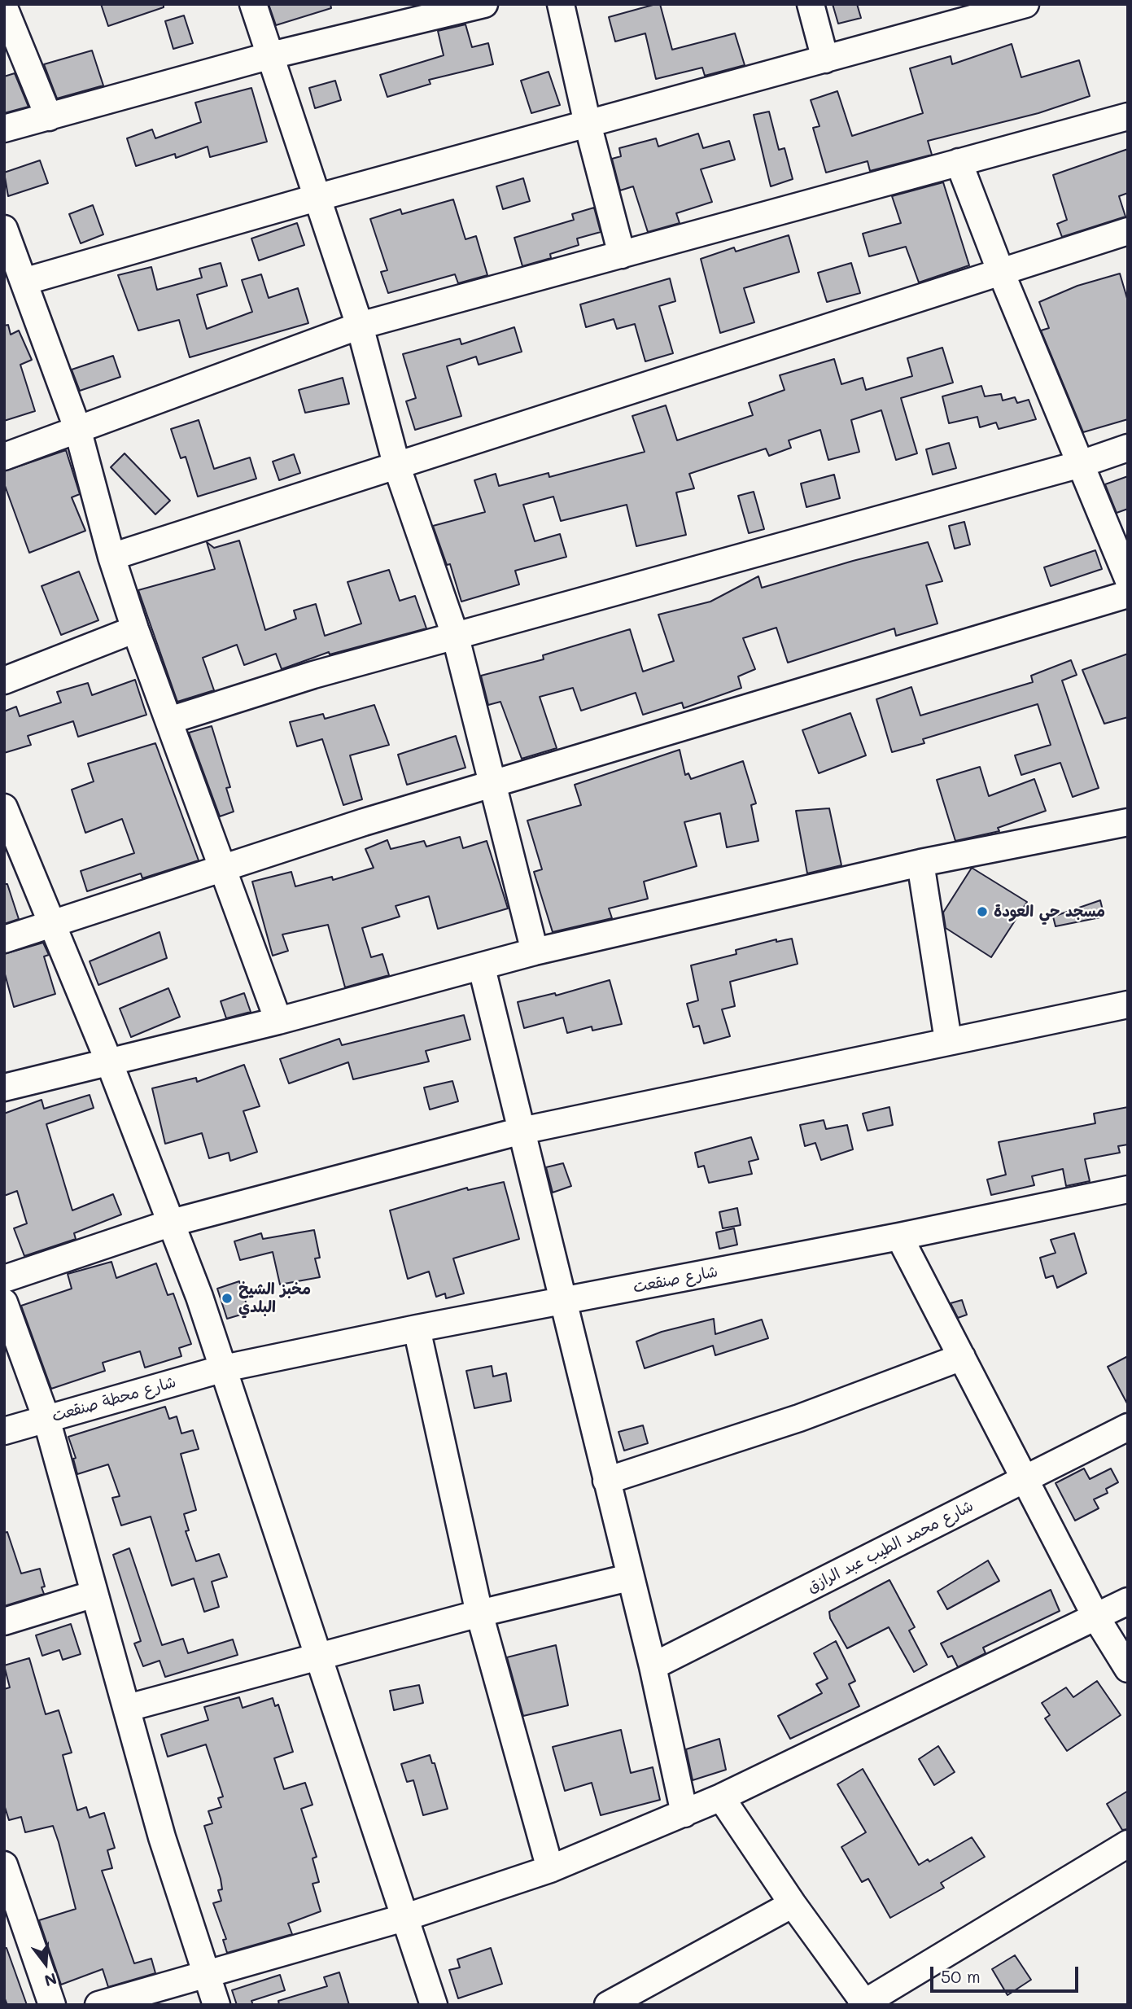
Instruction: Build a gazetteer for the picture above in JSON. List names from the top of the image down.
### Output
{
  "streets": {
    "street": ["شارع صنقعت", "شارع محطة صنقعت", "شارع محمد الطيب عبد الرازق"]
  },
  "crossings": [
    ["شارع صنقعت", "شارع محطة صنقعت"]
  ],
  "places": ["مسجد حي العودة", "مخبز الشيخ البلدي"],
  "scale_bar": "50 m",
  "north": "bottom"
}
